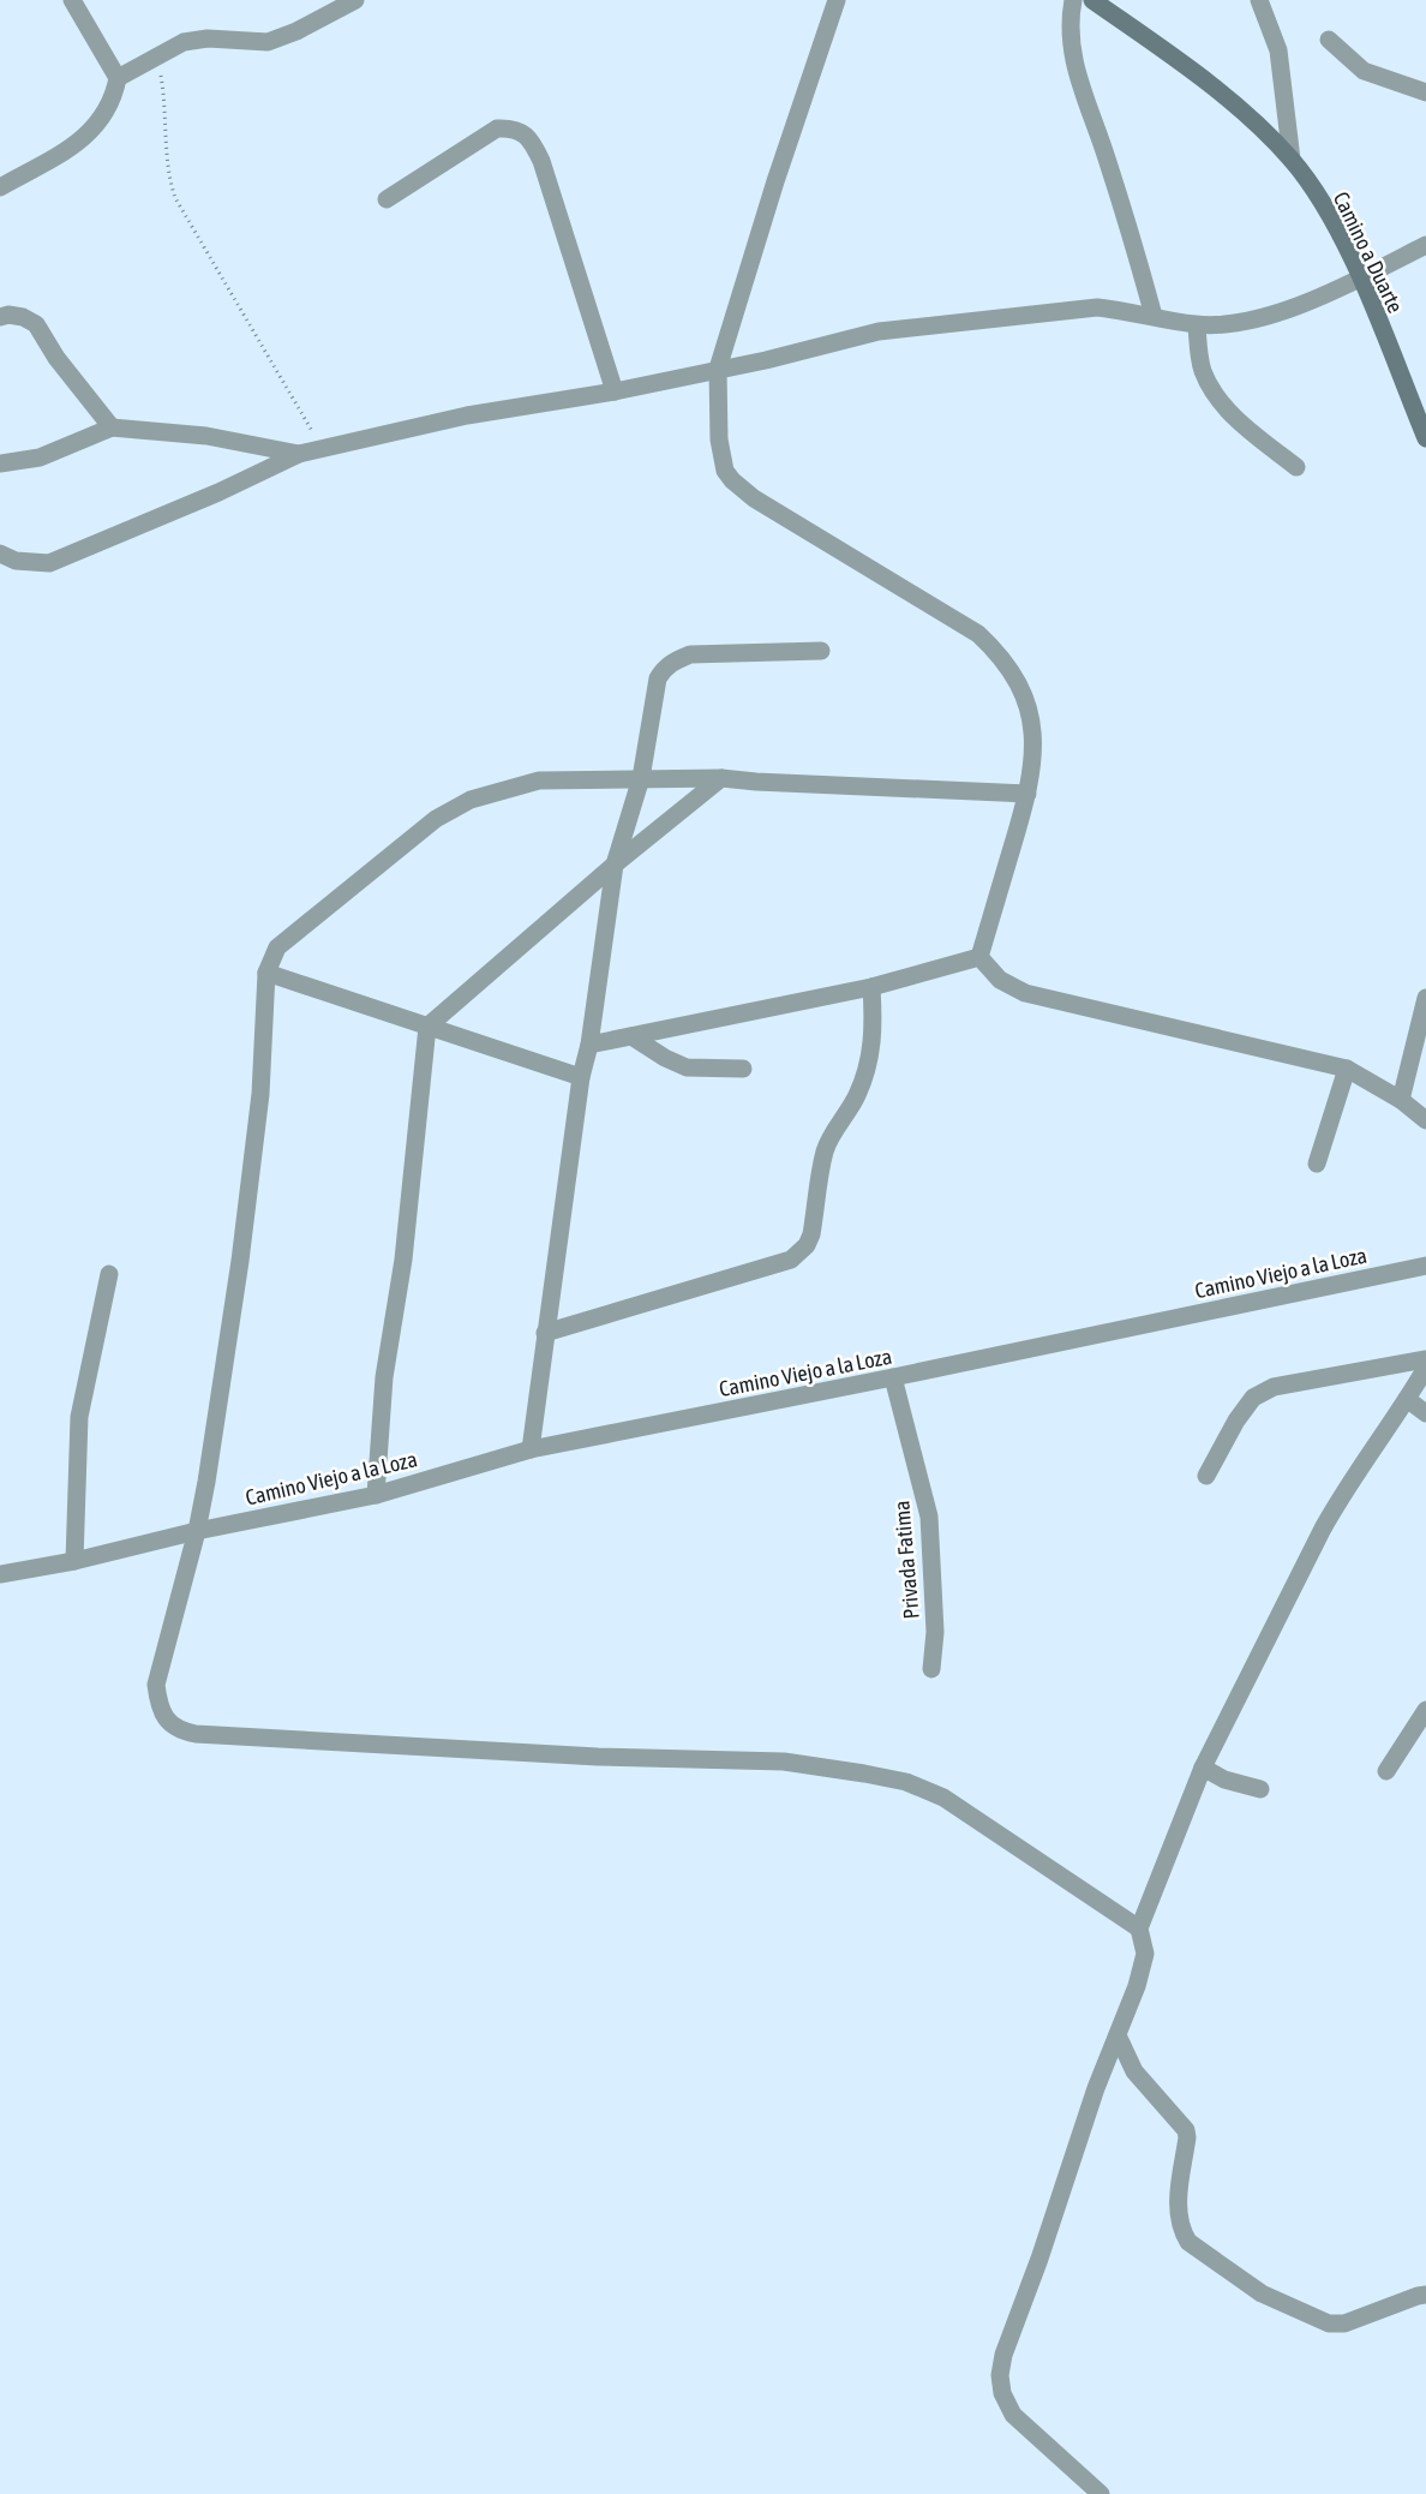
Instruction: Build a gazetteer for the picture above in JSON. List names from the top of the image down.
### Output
{
  "streets": {
    "street": ["Camino a Duarte", "Camino Viejo a la Loza", "Privada Fatima"]
  },
  "crossings": [
    ["Camino Viejo a la Loza", "Privada Fatima"]
  ]
}
